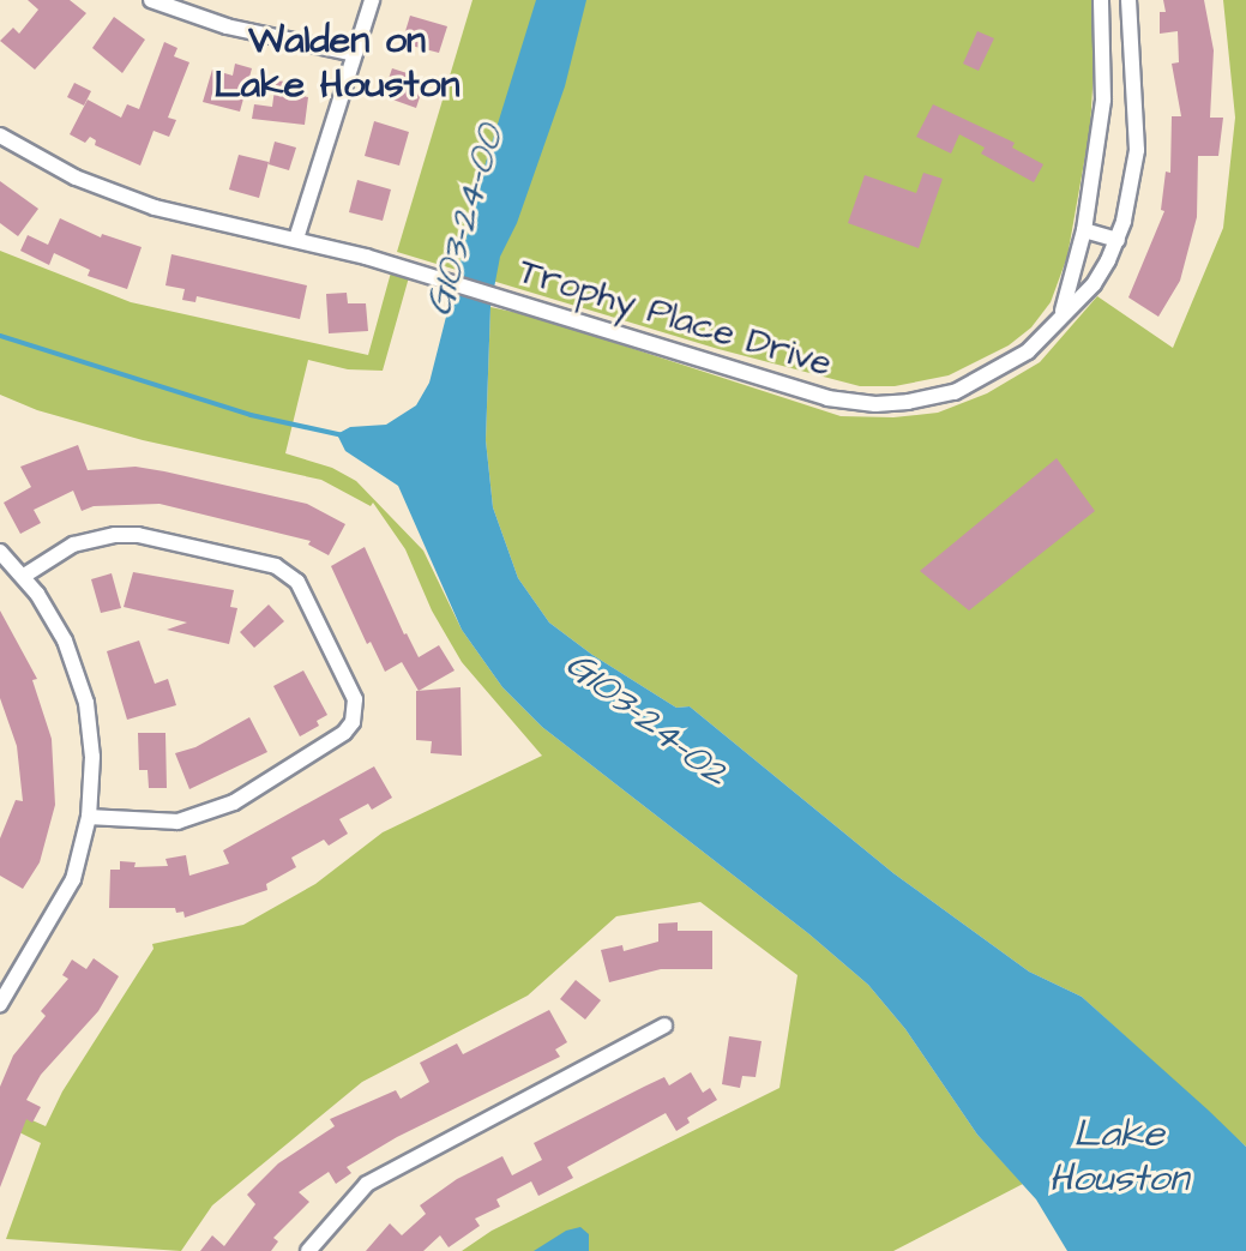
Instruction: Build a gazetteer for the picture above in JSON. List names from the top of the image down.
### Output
{
  "streets": {
    "street": ["Trophy Place Drive"]
  },
  "districts": ["Walden on Lake Houston"],
  "water": ["G103-24-00", "G103-24-02", "Lake Houston"]
}
